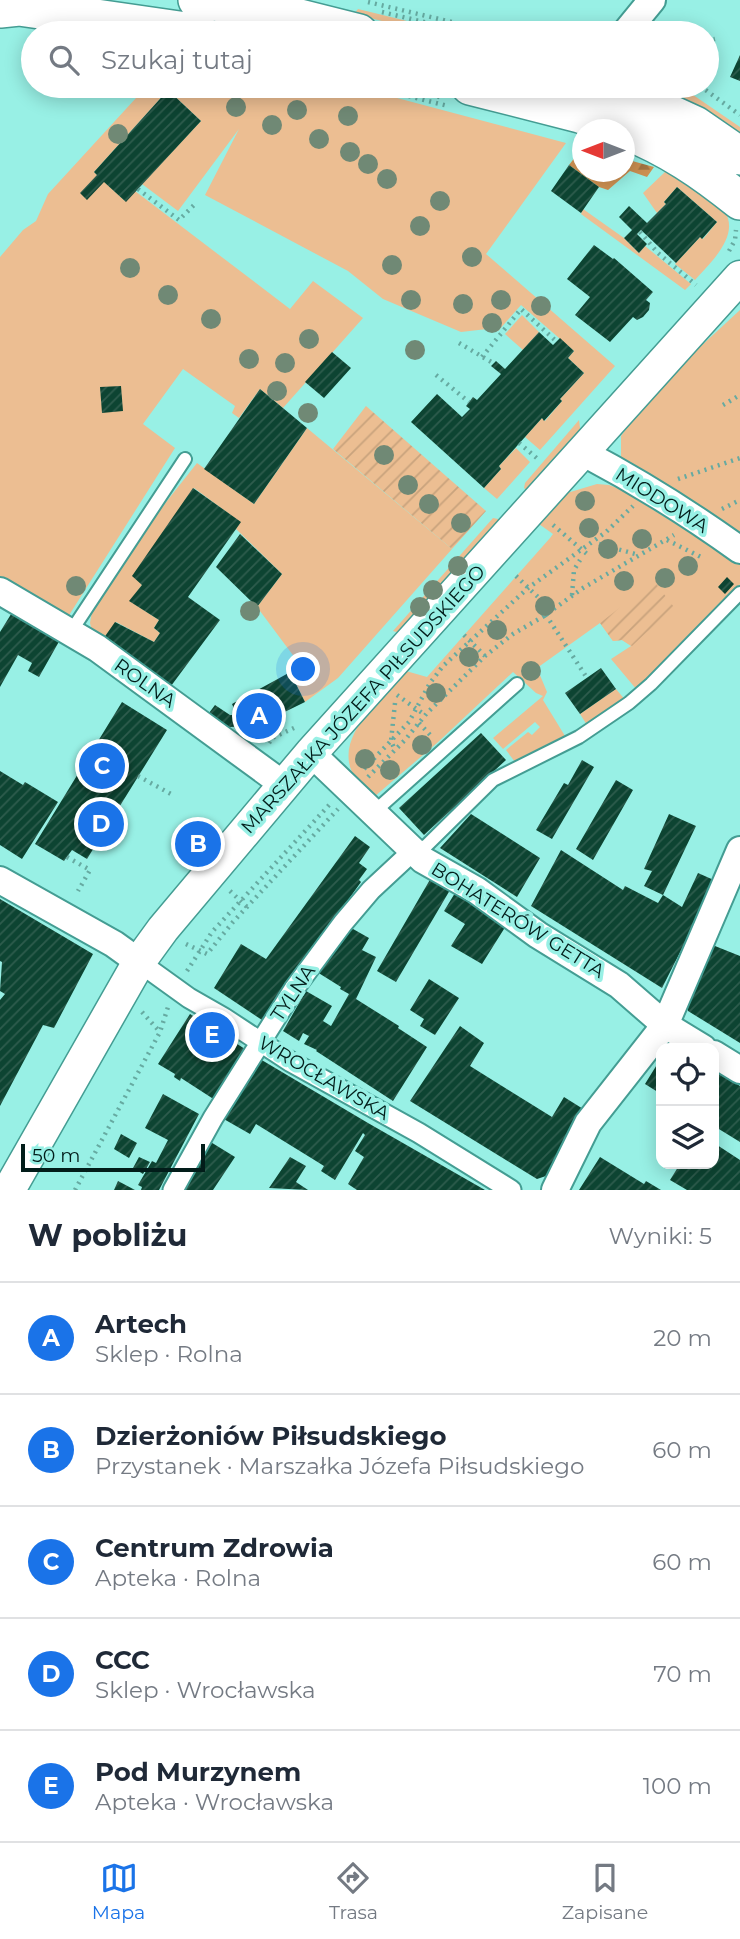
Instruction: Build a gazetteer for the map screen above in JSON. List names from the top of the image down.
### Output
{
  "streets": {
    "street": [
      "MIODOWA",
      "ROLNA",
      "MARSZAŁKA JÓZEFA PIŁSUDSKIEGO",
      "BOHATERÓW GETTA",
      "TYLNA",
      "WROCŁAWSKA"
    ]
  },
  "crossings": [
    ["MIODOWA", "MARSZAŁKA JÓZEFA PIŁSUDSKIEGO"],
    ["ROLNA", "MARSZAŁKA JÓZEFA PIŁSUDSKIEGO"],
    ["MARSZAŁKA JÓZEFA PIŁSUDSKIEGO", "BOHATERÓW GETTA"],
    ["MARSZAŁKA JÓZEFA PIŁSUDSKIEGO", "WROCŁAWSKA"],
    ["BOHATERÓW GETTA", "TYLNA"],
    ["TYLNA", "WROCŁAWSKA"]
  ],
  "scale_bar": "50 m",
  "north": "left",
  "page": {
    "search": "Szukaj tutaj",
    "pins": [
      "A",
      "C",
      "D",
      "B",
      "E"
    ],
    "scale": "50 m",
    "heading": ["W pobliżu", "Wyniki: 5"],
    "list": [
      {
        "mark": "A",
        "name": "Artech",
        "note": "Sklep · Rolna",
        "value": "20 m"
      },
      {
        "mark": "B",
        "name": "Dzierżoniów Piłsudskiego",
        "note": "Przystanek · Marszałka Józefa Piłsudskiego",
        "value": "60 m"
      },
      {
        "mark": "C",
        "name": "Centrum Zdrowia",
        "note": "Apteka · Rolna",
        "value": "60 m"
      },
      {
        "mark": "D",
        "name": "CCC",
        "note": "Sklep · Wrocławska",
        "value": "70 m"
      },
      {
        "mark": "E",
        "name": "Pod Murzynem",
        "note": "Apteka · Wrocławska",
        "value": "100 m"
      }
    ],
    "nav": ["Mapa", "Trasa", "Zapisane"]
  }
}
